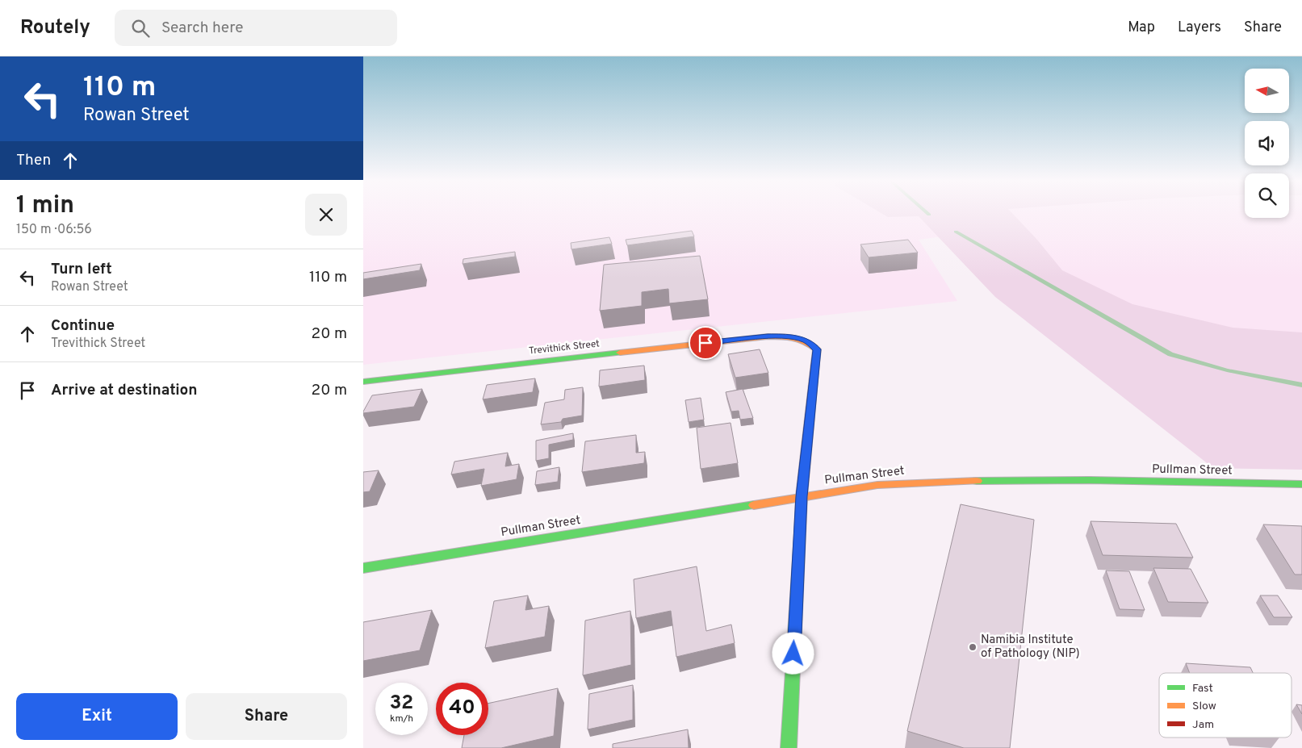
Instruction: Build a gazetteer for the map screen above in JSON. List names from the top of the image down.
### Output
{
  "streets": {
    "street": ["Trevithick Street", "Pullman Street"]
  },
  "crossings": [
    ["Trevithick Street", "Pullman Street"]
  ],
  "places": ["Namibia Institute of Pathology (NIP)"],
  "legend": ["Fast", "Slow", "Jam"],
  "north": "left",
  "page": {
    "header": "Routely",
    "search": "Search here",
    "nav": ["Map", "Layers", "Share"],
    "turn": ["110 m", "Rowan Street"],
    "then": "Then",
    "heading": ["1 min", "150 m · 06:56"],
    "list": [
      {
        "name": "Turn left",
        "note": "Rowan Street",
        "value": "110 m"
      },
      {
        "name": "Continue",
        "note": "Trevithick Street",
        "value": "20 m"
      },
      {
        "name": "Arrive at destination",
        "value": "20 m"
      }
    ],
    "speed": "32 km/h",
    "limit": "40",
    "buttons": ["Exit", "Share"]
  }
}
